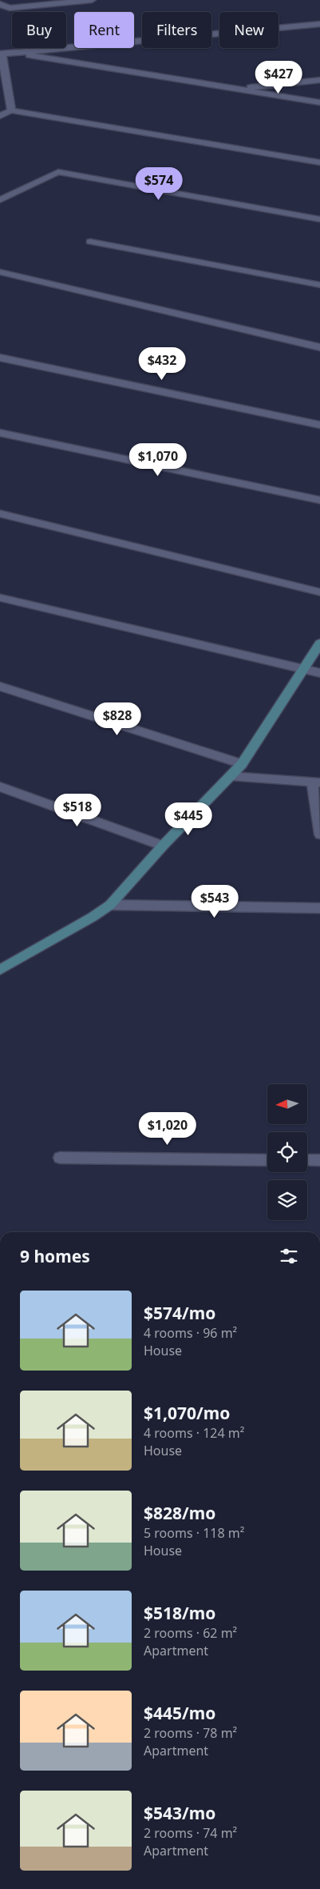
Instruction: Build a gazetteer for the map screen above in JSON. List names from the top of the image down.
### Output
{
  "north": "left",
  "page": {
    "chip": [
      "Buy",
      "Rent",
      "Filters",
      "New"
    ],
    "price": [
      "$427",
      "$574",
      "$432",
      "$1,070",
      "$828",
      "$518",
      "$445",
      "$543",
      "$1,020"
    ],
    "heading": "9 homes",
    "list": [
      {
        "name": "$574/mo",
        "note": "4 rooms · 96 m² · House"
      },
      {
        "name": "$1,070/mo",
        "note": "4 rooms · 124 m² · House"
      },
      {
        "name": "$828/mo",
        "note": "5 rooms · 118 m² · House"
      },
      {
        "name": "$518/mo",
        "note": "2 rooms · 62 m² · Apartment"
      },
      {
        "name": "$445/mo",
        "note": "2 rooms · 78 m² · Apartment"
      },
      {
        "name": "$543/mo",
        "note": "2 rooms · 74 m² · Apartment"
      }
    ]
  }
}
